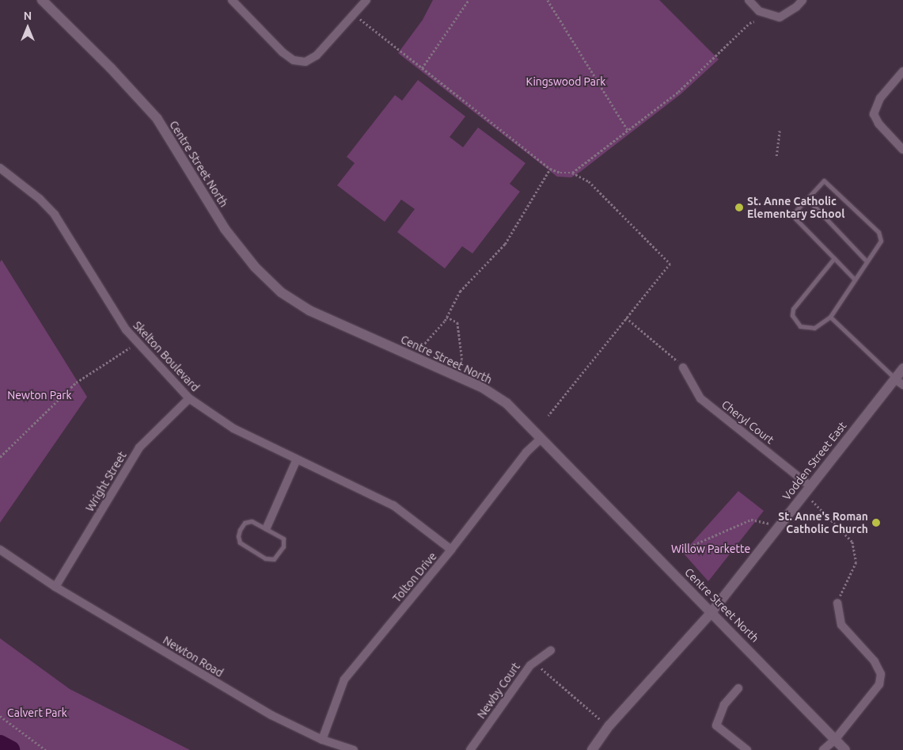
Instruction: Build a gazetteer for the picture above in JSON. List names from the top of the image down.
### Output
{
  "streets": {
    "street": [
      "Centre Street North",
      "Skelton Boulevard",
      "Cheryl Court",
      "Vodden Street East",
      "Wright Street",
      "Tolton Drive",
      "Newton Road",
      "Newby Court"
    ]
  },
  "crossings": [
    ["Centre Street North", "Vodden Street East"],
    ["Centre Street North", "Tolton Drive"],
    ["Skelton Boulevard", "Wright Street"],
    ["Skelton Boulevard", "Tolton Drive"],
    ["Cheryl Court", "Vodden Street East"],
    ["Wright Street", "Newton Road"],
    ["Tolton Drive", "Newton Road"]
  ],
  "parks": [
    "Kingswood Park",
    "Newton Park",
    "Willow Parkette",
    "Calvert Park"
  ],
  "places": ["St. Anne Catholic Elementary School", "St. Anne's Roman Catholic Church"],
  "north": "top"
}
